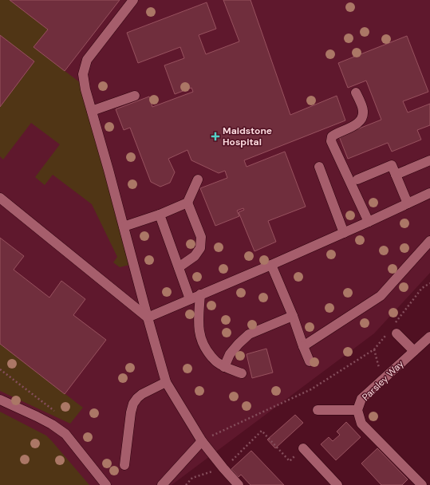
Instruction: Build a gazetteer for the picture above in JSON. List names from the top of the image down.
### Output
{
  "streets": {
    "street": ["Parsley Way"]
  },
  "places": {
    "health": ["Maidstone Hospital"]
  }
}
